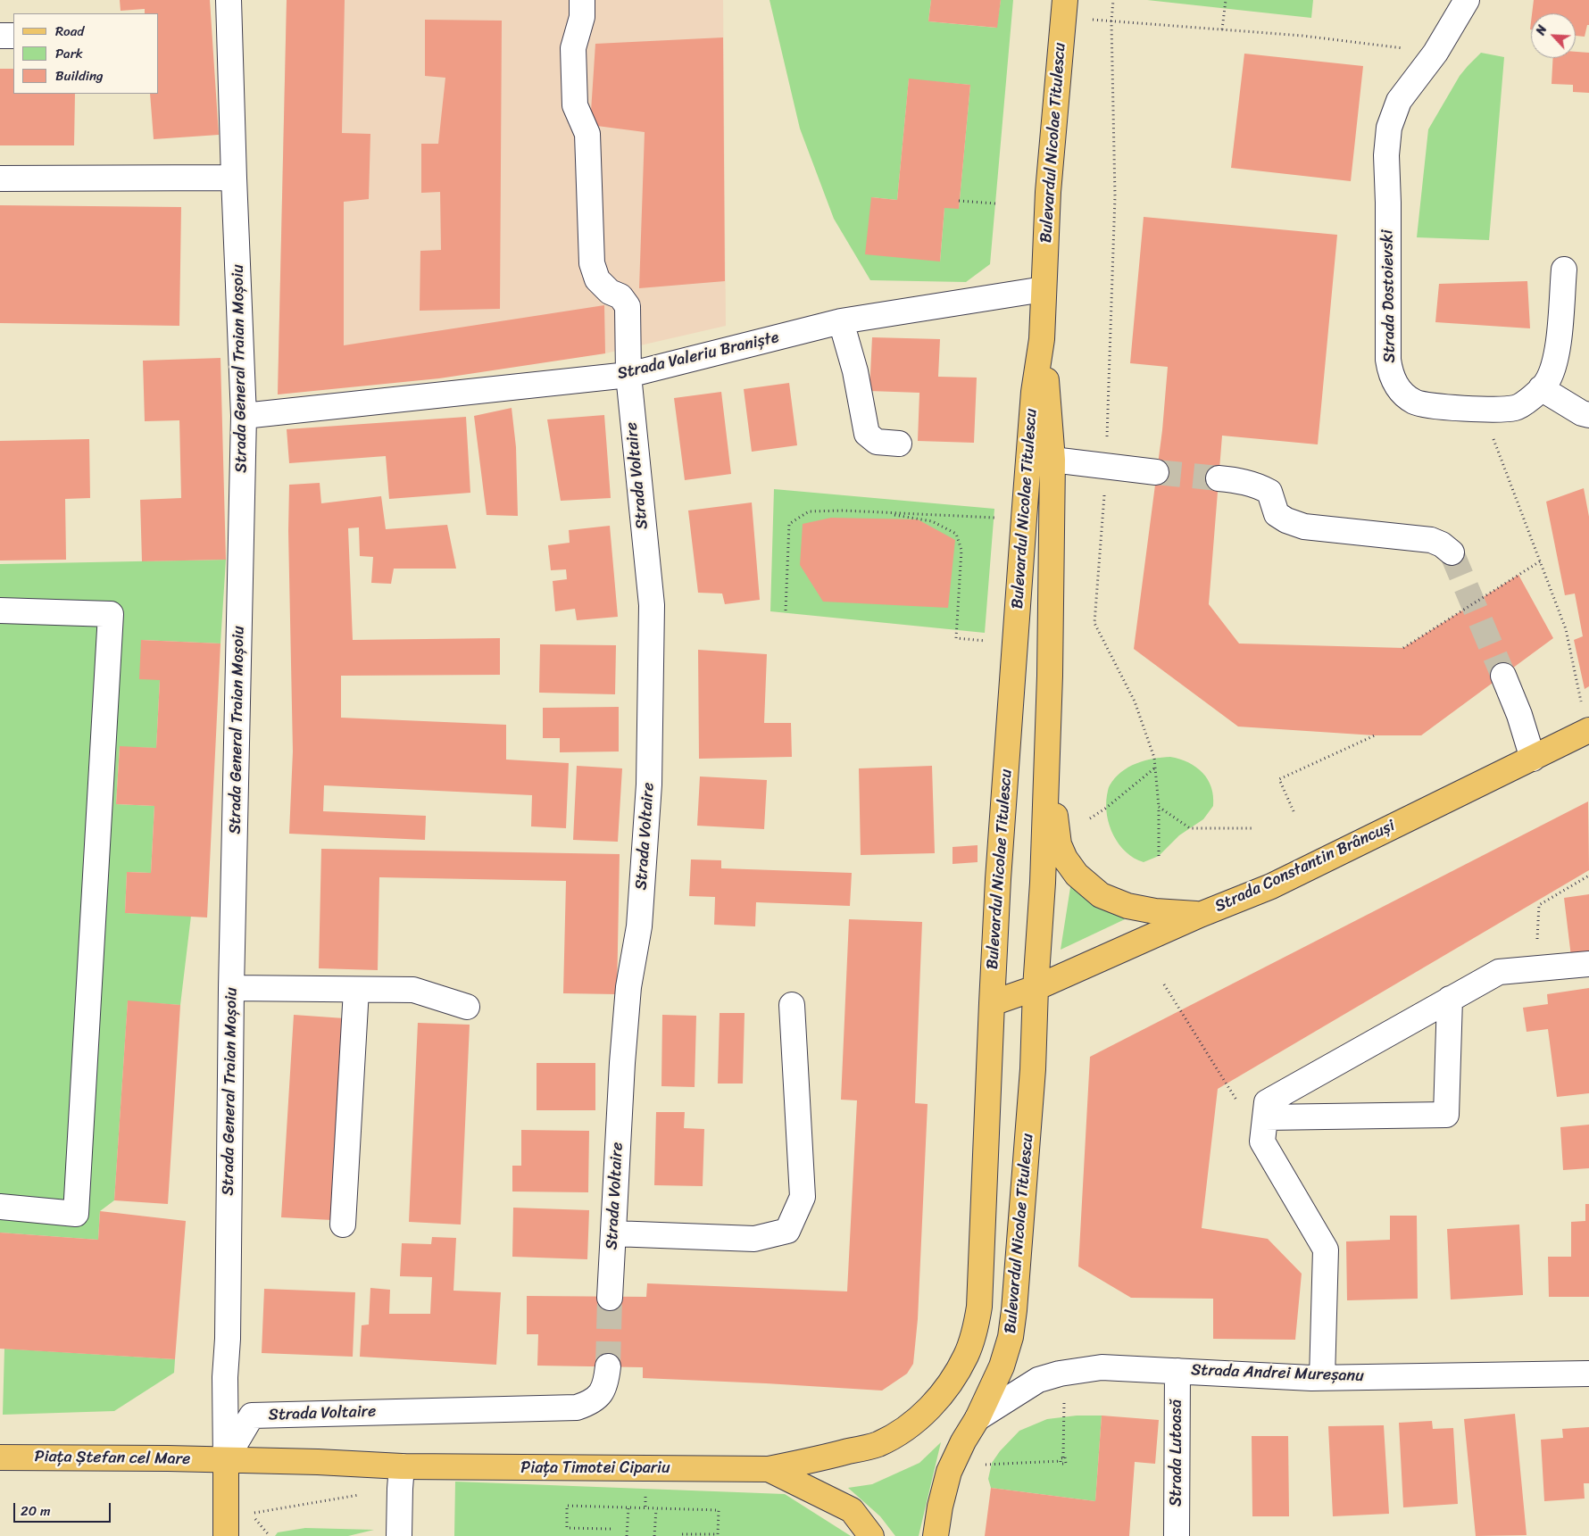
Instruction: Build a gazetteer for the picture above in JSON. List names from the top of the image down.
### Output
{
  "streets": {
    "main road": [
      "Bulevardul Nicolae Titulescu",
      "Strada Constantin Brâncuși",
      "Piața Ștefan cel Mare",
      "Piața Timotei Cipariu"
    ],
    "street": [
      "Strada Dostoievski",
      "Strada Valeriu Braniște",
      "Strada General Traian Moșoiu",
      "Strada Voltaire",
      "Strada Andrei Mureșanu",
      "Strada Lutoasă"
    ]
  },
  "crossings": [
    ["Bulevardul Nicolae Titulescu", "Strada Valeriu Braniște"],
    ["Bulevardul Nicolae Titulescu", "Strada Constantin Brâncuși"],
    ["Bulevardul Nicolae Titulescu", "Strada Andrei Mureșanu"],
    ["Bulevardul Nicolae Titulescu", "Piața Timotei Cipariu"],
    ["Strada Valeriu Braniște", "Strada General Traian Moșoiu"],
    ["Strada Valeriu Braniște", "Strada Voltaire"],
    ["Strada General Traian Moșoiu", "Strada Voltaire"],
    ["Strada General Traian Moșoiu", "Piața Ștefan cel Mare"],
    ["Strada General Traian Moșoiu", "Piața Timotei Cipariu"],
    ["Strada Voltaire", "Piața Ștefan cel Mare"],
    ["Strada Voltaire", "Piața Timotei Cipariu"],
    ["Strada Andrei Mureșanu", "Strada Lutoasă"],
    ["Piața Ștefan cel Mare", "Piața Timotei Cipariu"]
  ],
  "legend": ["Road", "Park", "Building"],
  "scale_bar": "20 m",
  "north": "top left"
}
